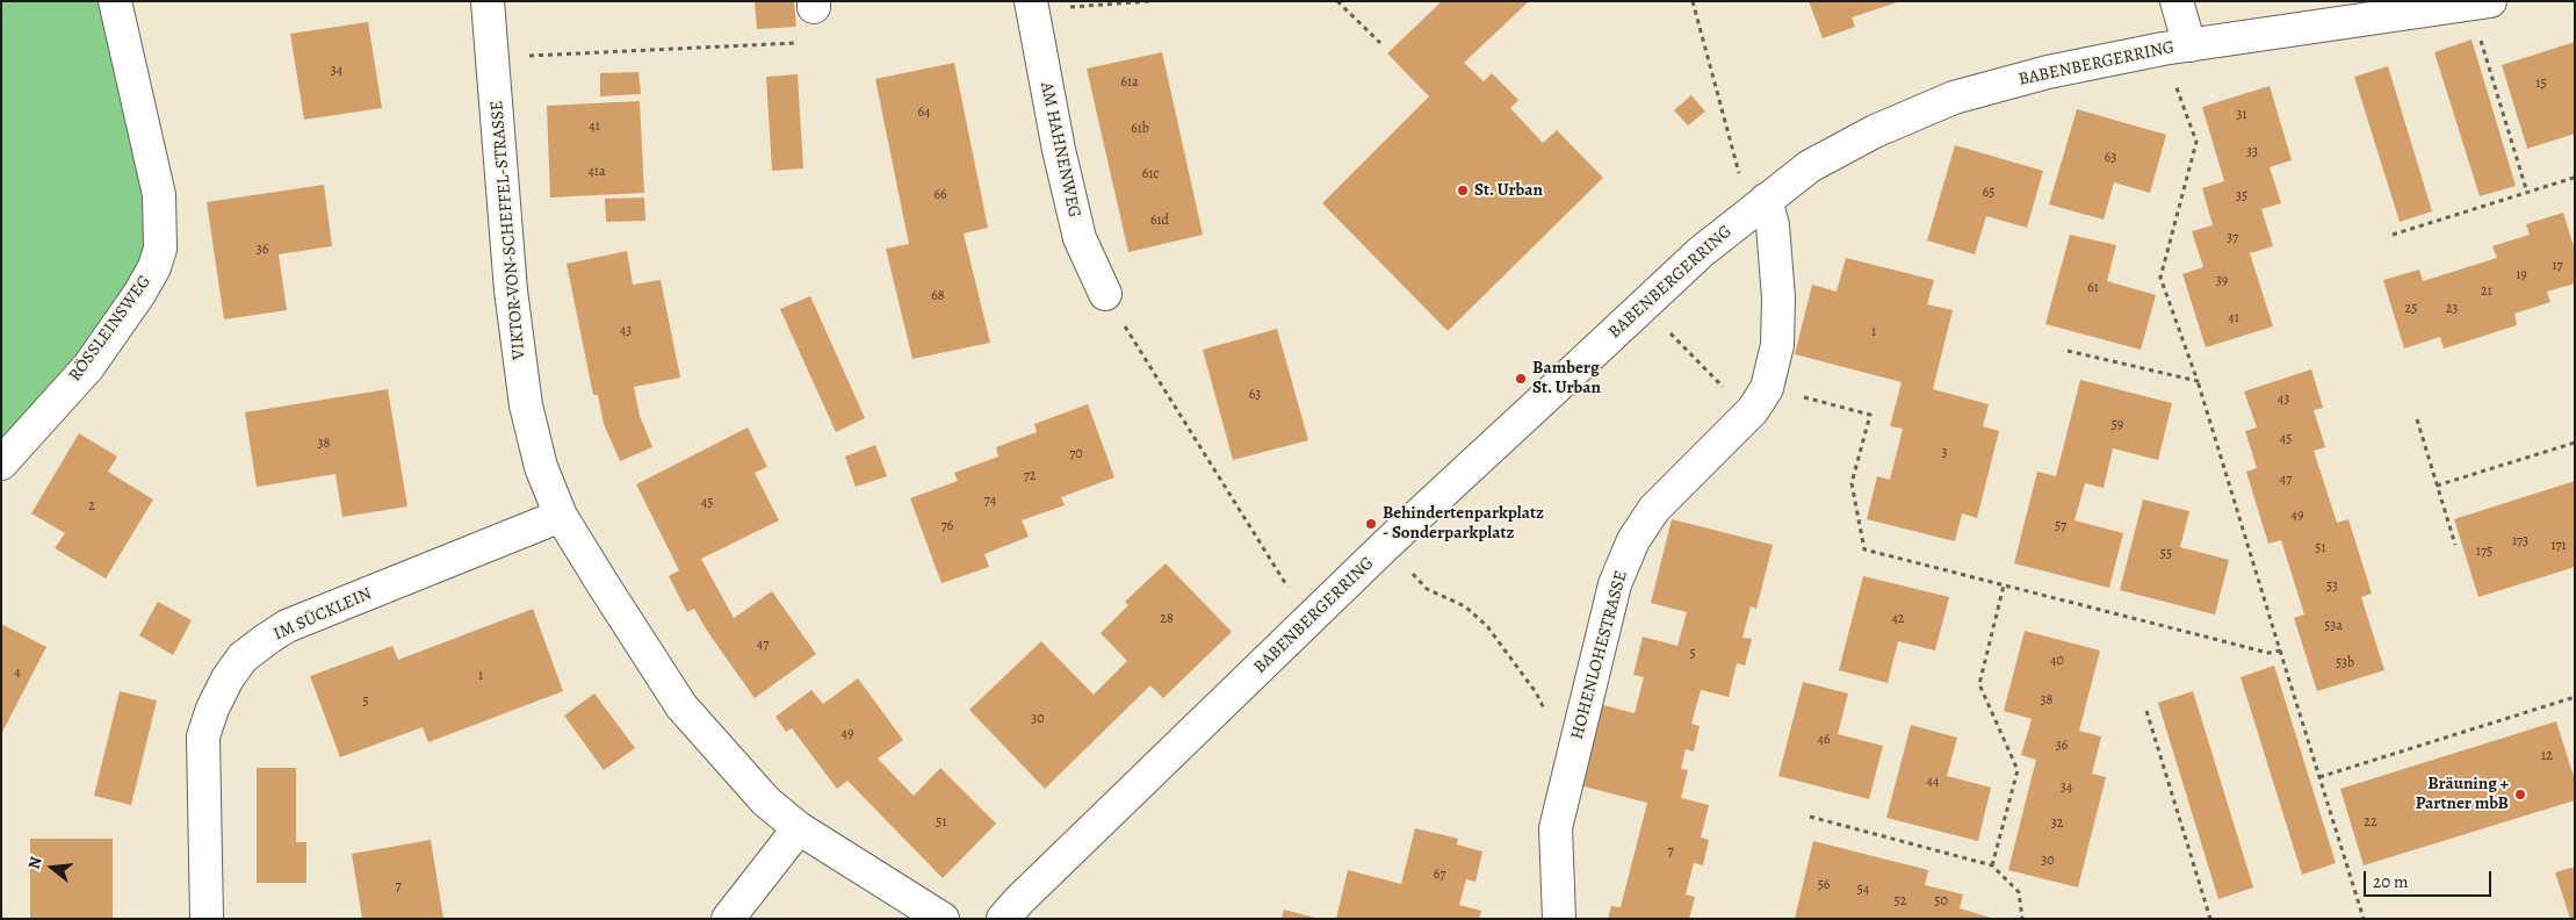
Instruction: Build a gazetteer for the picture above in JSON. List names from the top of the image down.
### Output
{
  "streets": {
    "street": [
      "BABENBERGERRING",
      "AM HAHNENWEG",
      "VIKTOR-VON-SCHEFFEL-STRASSE",
      "RÖSSLEINSWEG",
      "IM SÜCKLEIN",
      "HOHENLOHESTRASSE"
    ]
  },
  "crossings": [
    ["BABENBERGERRING", "HOHENLOHESTRASSE"],
    ["VIKTOR-VON-SCHEFFEL-STRASSE", "IM SÜCKLEIN"]
  ],
  "places": [
    "St. Urban",
    "Bamberg St. Urban",
    "Behindertenparkplatz - Sonderparkplatz",
    "Bräuning + Partner mbB"
  ],
  "house_numbers": [
    "34",
    "61a",
    "15",
    "64",
    "31",
    "41",
    "61b",
    "33",
    "63",
    "41a",
    "61c",
    "65",
    "66",
    "35",
    "61d",
    "37",
    "36",
    "17",
    "19",
    "39",
    "61",
    "21",
    "68",
    "25",
    "23",
    "41",
    "43",
    "1",
    "63",
    "43",
    "59",
    "45",
    "38",
    "3",
    "70",
    "72",
    "47",
    "74",
    "45",
    "2",
    "49",
    "76",
    "57",
    "173",
    "171",
    "51",
    "175",
    "55",
    "53",
    "28",
    "42",
    "53a",
    "47",
    "5",
    "40",
    "53b",
    "4",
    "1",
    "38",
    "5",
    "30",
    "49",
    "46",
    "36",
    "12",
    "44",
    "34",
    "51",
    "22",
    "32",
    "7",
    "30",
    "67",
    "56",
    "7",
    "54",
    "52",
    "50"
  ],
  "scale_bar": "20 m",
  "north": "left"
}
